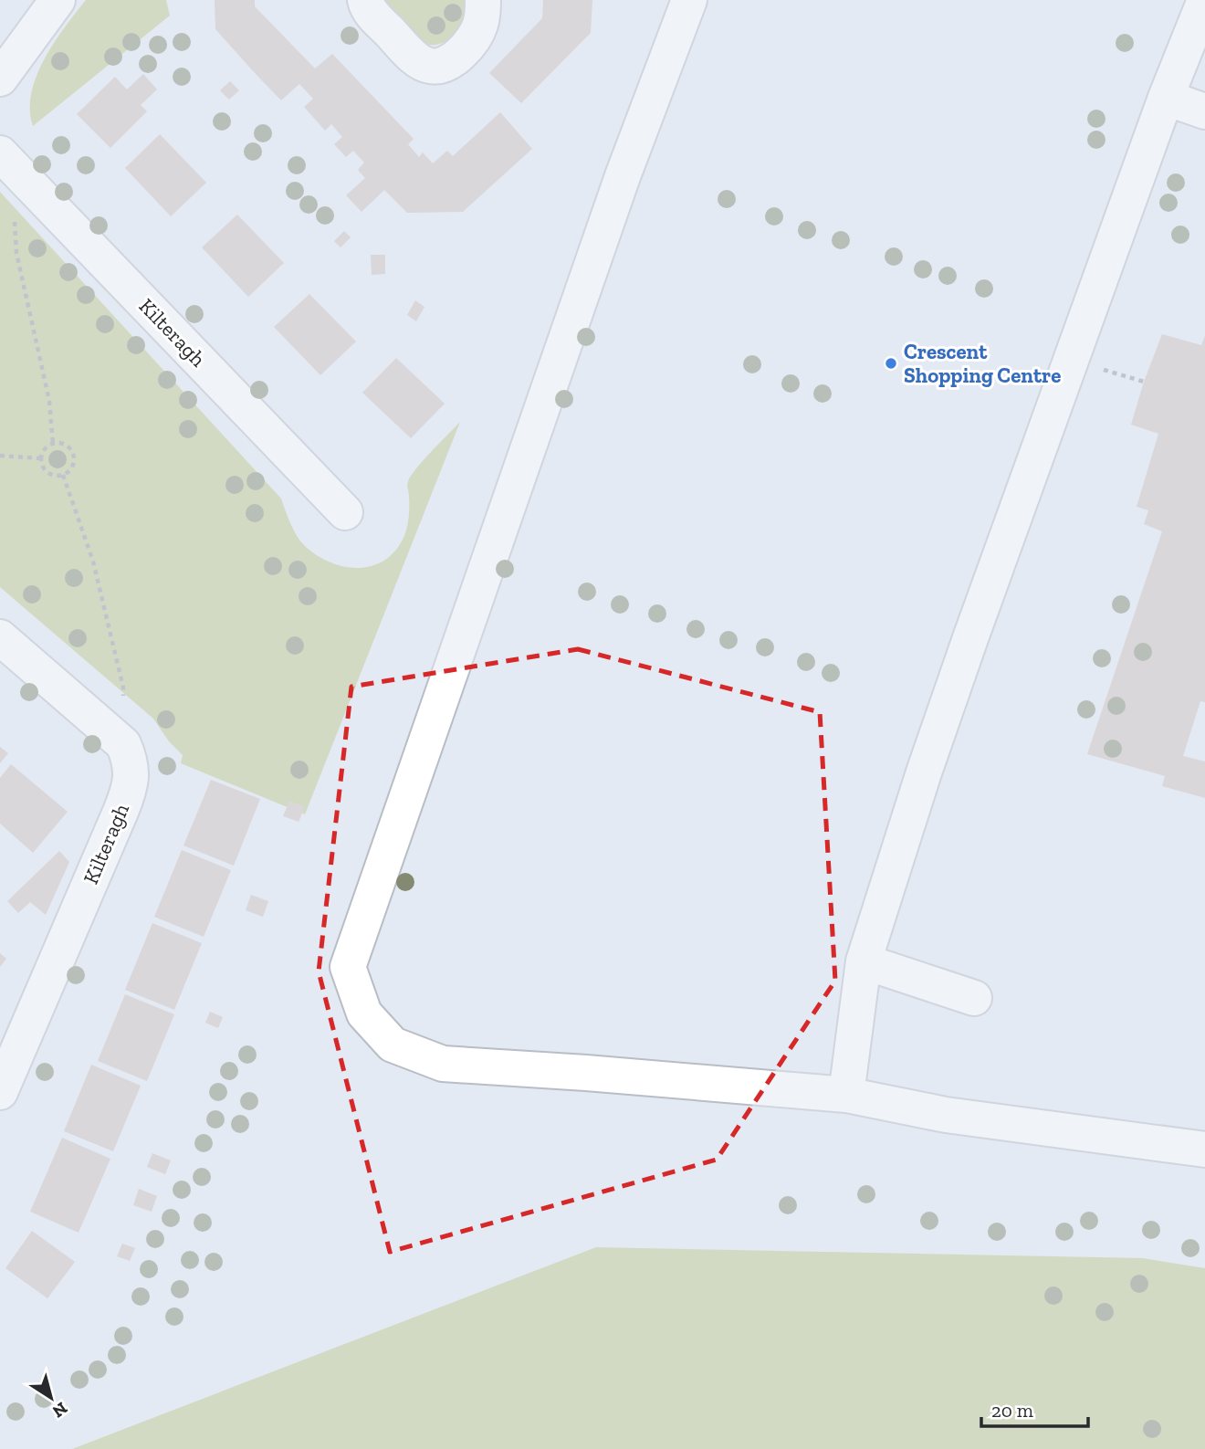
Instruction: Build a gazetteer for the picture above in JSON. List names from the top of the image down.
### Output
{
  "streets": {
    "street": ["Kilteragh"]
  },
  "places": ["Crescent Shopping Centre"],
  "scale_bar": "20 m",
  "north": "bottom right"
}
